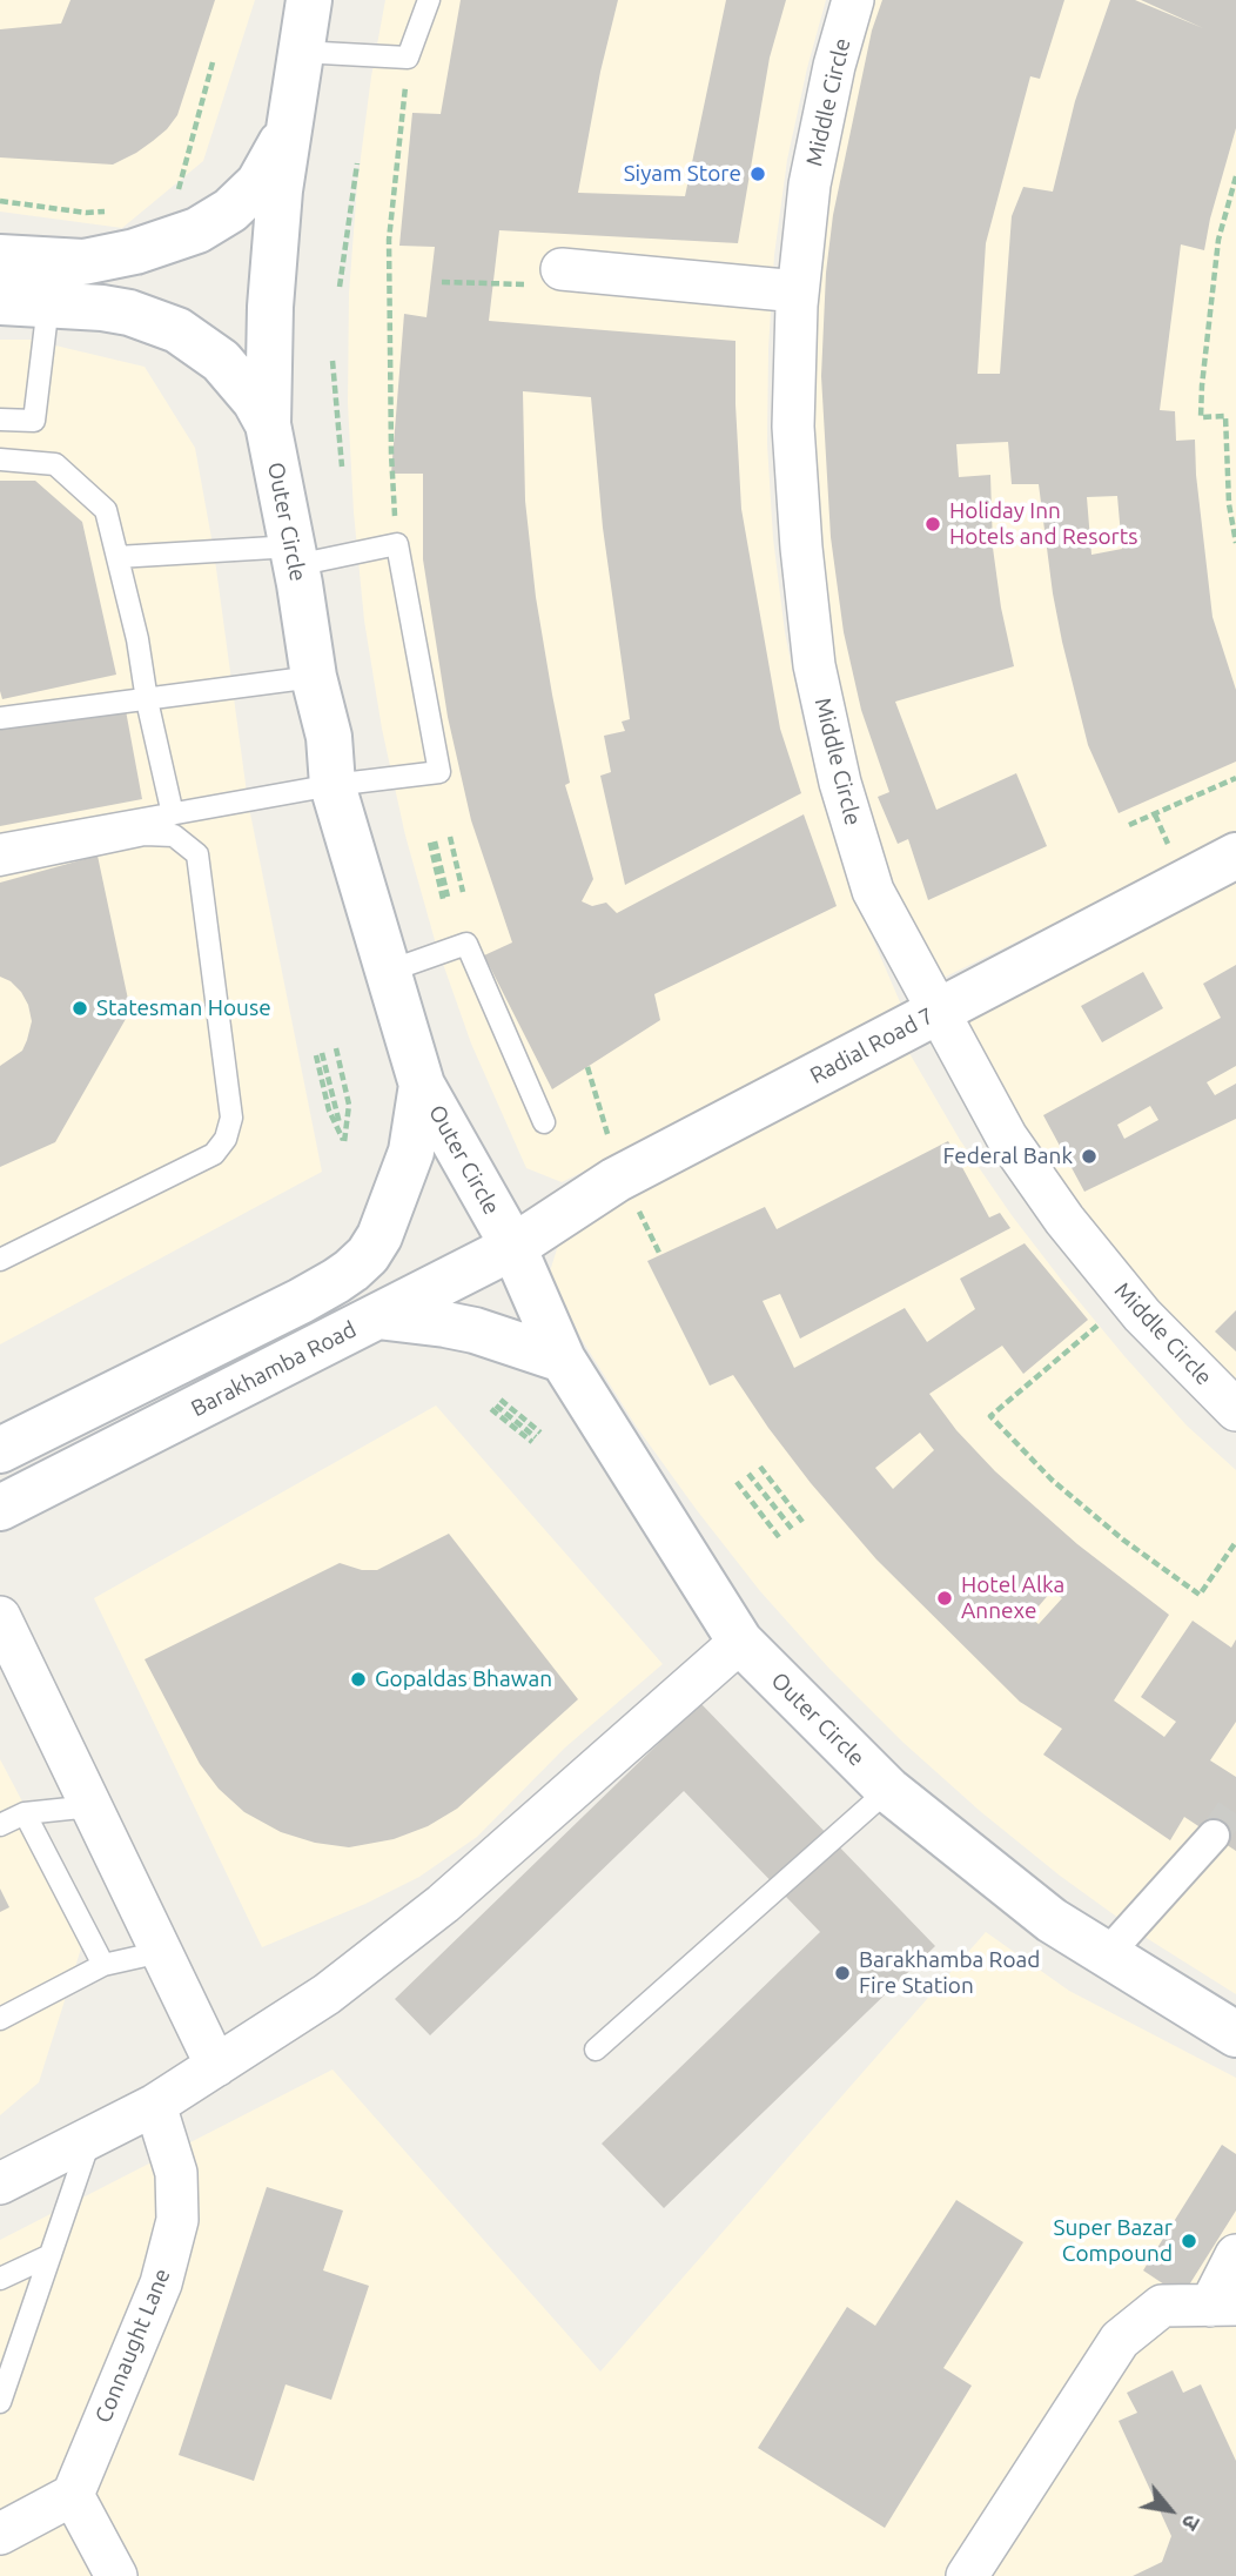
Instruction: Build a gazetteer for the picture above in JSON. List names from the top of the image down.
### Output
{
  "streets": {
    "main road": ["Outer Circle", "Radial Road 7", "Barakhamba Road"],
    "street": ["Middle Circle", "Connaught Lane"]
  },
  "crossings": [
    ["Middle Circle", "Radial Road 7"],
    ["Outer Circle", "Radial Road 7"],
    ["Outer Circle", "Barakhamba Road"],
    ["Radial Road 7", "Barakhamba Road"]
  ],
  "places": [
    "Siyam Store",
    "Holiday Inn Hotels and Resorts",
    "Statesman House",
    "Federal Bank",
    "Hotel Alka Annexe",
    "Gopaldas Bhawan",
    "Barakhamba Road Fire Station",
    "Super Bazar Compound"
  ],
  "north": "bottom right"
}
